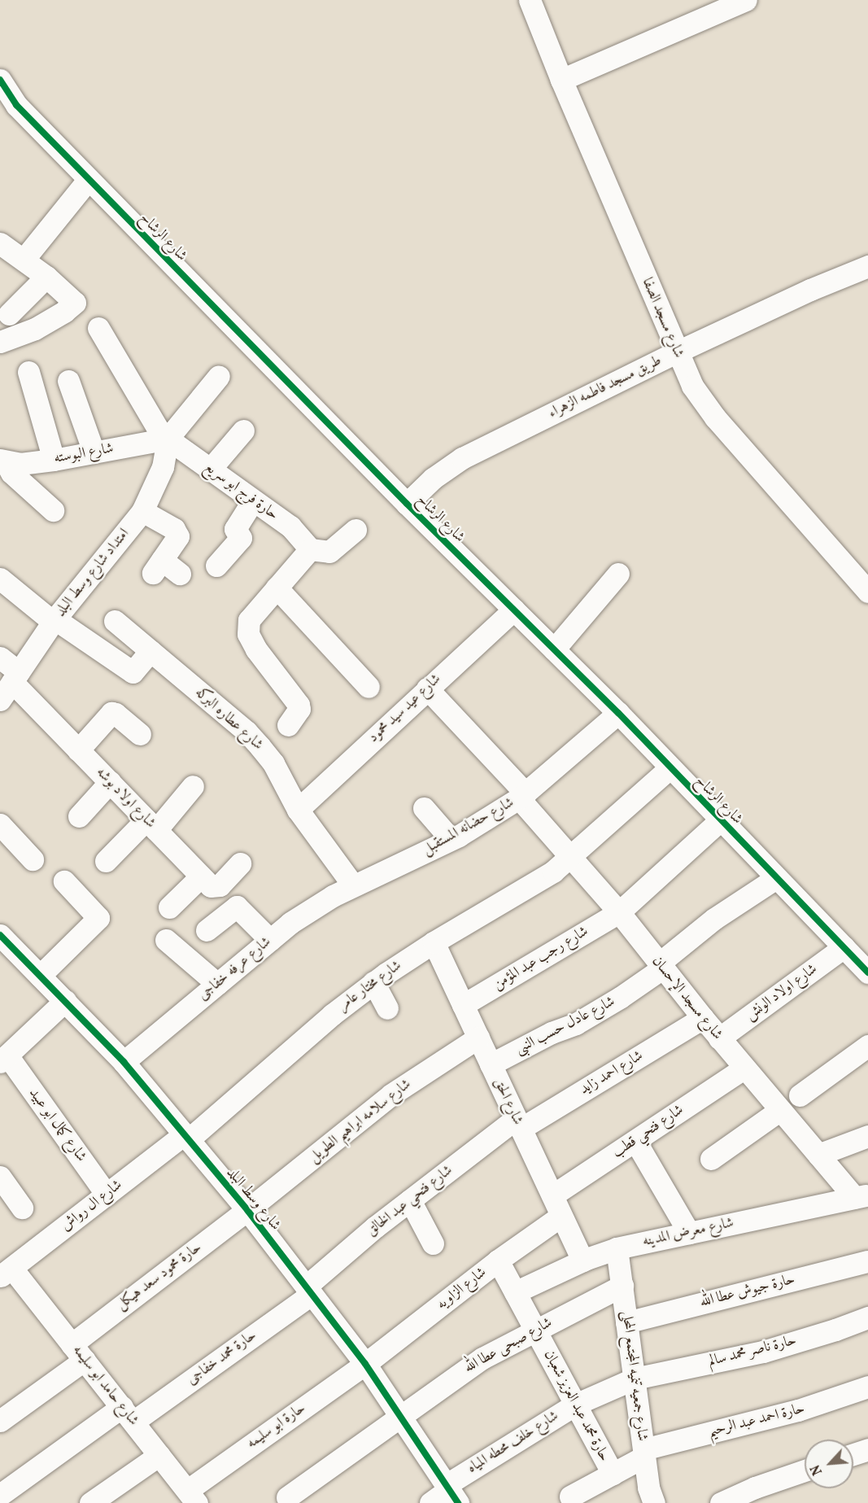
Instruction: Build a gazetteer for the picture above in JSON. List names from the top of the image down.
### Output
{
  "streets": {
    "street": [
      "شارع الرشاح",
      "شارع مسجد الصفا",
      "طريق مسجد فاطمه الزهراء",
      "شارع البوسته",
      "حارة فرج ابو سريع",
      "امتداد شارع وسط البلد",
      "شارع عيد سيد محمود",
      "شارع عطاره البركه",
      "شارع اولاد بوشه",
      "شارع حضانه المستقبل",
      "شارع رجب عبد المؤمن",
      "شارع عرفه خفاجى",
      "شارع مختار عامر",
      "شارع اولاد الونش",
      "شارع مسجد الإحسان",
      "شارع عادل حسب النبى",
      "شارع احمد زايد",
      "شارع الحق",
      "شارع سلامه ابراهيم الطويل",
      "شارع كمال ابو عبيد",
      "شارع فتحي قطب",
      "شارع وسط البلد",
      "شارع فتحي عبد الخالق",
      "شارع ال رواش",
      "شارع معرض المدينه",
      "حارة محمود سعد هيكل",
      "شارع الزاويه",
      "حارة جيوش عطا الله",
      "شارع صبحى عطا الله",
      "حارة ناصر محمد سالم",
      "حارة محمد خفاجى",
      "شارع جمعيه تنميه المجتمع المحلى",
      "شارع حامد ابو سليمه",
      "حارة محمد عبد العزيز شعبان",
      "حارة احمد عبد الرحيم",
      "حارة ابو سليمه",
      "شارع خلف محطه المياه"
    ]
  },
  "crossings": [
    ["شارع الرشاح", "طريق مسجد فاطمه الزهراء"],
    ["شارع الرشاح", "شارع عيد سيد محمود"],
    ["شارع الرشاح", "شارع حضانه المستقبل"],
    ["شارع الرشاح", "شارع رجب عبد المؤمن"],
    ["شارع الرشاح", "شارع مختار عامر"],
    ["شارع الرشاح", "شارع اولاد الونش"],
    ["شارع الرشاح", "شارع عادل حسب النبى"],
    ["شارع مسجد الصفا", "طريق مسجد فاطمه الزهراء"],
    ["شارع البوسته", "حارة فرج ابو سريع"],
    ["شارع البوسته", "امتداد شارع وسط البلد"],
    ["حارة فرج ابو سريع", "امتداد شارع وسط البلد"],
    ["امتداد شارع وسط البلد", "شارع اولاد بوشه"],
    ["شارع عيد سيد محمود", "شارع عطاره البركه"],
    ["شارع عيد سيد محمود", "شارع مسجد الإحسان"],
    ["شارع عطاره البركه", "شارع حضانه المستقبل"],
    ["شارع عطاره البركه", "شارع عرفه خفاجى"],
    ["شارع حضانه المستقبل", "شارع عرفه خفاجى"],
    ["شارع حضانه المستقبل", "شارع مسجد الإحسان"],
    ["شارع رجب عبد المؤمن", "شارع مسجد الإحسان"],
    ["شارع رجب عبد المؤمن", "شارع الحق"],
    ["شارع عرفه خفاجى", "شارع وسط البلد"],
    ["شارع مختار عامر", "شارع مسجد الإحسان"],
    ["شارع مختار عامر", "شارع الحق"],
    ["شارع مختار عامر", "شارع وسط البلد"],
    ["شارع مختار عامر", "شارع ال رواش"],
    ["شارع اولاد الونش", "شارع مسجد الإحسان"],
    ["شارع مسجد الإحسان", "شارع عادل حسب النبى"],
    ["شارع مسجد الإحسان", "شارع احمد زايد"],
    ["شارع مسجد الإحسان", "شارع فتحي قطب"],
    ["شارع مسجد الإحسان", "شارع معرض المدينه"],
    ["شارع عادل حسب النبى", "شارع الحق"],
    ["شارع احمد زايد", "شارع الحق"],
    ["شارع احمد زايد", "شارع فتحي عبد الخالق"],
    ["شارع الحق", "شارع سلامه ابراهيم الطويل"],
    ["شارع الحق", "شارع فتحي قطب"],
    ["شارع الحق", "شارع فتحي عبد الخالق"],
    ["شارع الحق", "شارع معرض المدينه"],
    ["شارع الحق", "شارع الزاويه"],
    ["شارع سلامه ابراهيم الطويل", "شارع وسط البلد"],
    ["شارع سلامه ابراهيم الطويل", "حارة محمود سعد هيكل"],
    ["شارع كمال ابو عبيد", "شارع ال رواش"],
    ["شارع وسط البلد", "شارع فتحي عبد الخالق"],
    ["شارع وسط البلد", "شارع ال رواش"],
    ["شارع وسط البلد", "حارة محمود سعد هيكل"],
    ["شارع وسط البلد", "شارع الزاويه"],
    ["شارع وسط البلد", "شارع صبحى عطا الله"],
    ["شارع وسط البلد", "حارة محمد خفاجى"],
    ["شارع وسط البلد", "حارة ابو سليمه"],
    ["شارع وسط البلد", "شارع خلف محطه المياه"],
    ["شارع فتحي عبد الخالق", "حارة محمد خفاجى"],
    ["شارع ال رواش", "شارع حامد ابو سليمه"],
    ["شارع معرض المدينه", "شارع جمعيه تنميه المجتمع المحلى"],
    ["شارع معرض المدينه", "حارة محمد عبد العزيز شعبان"],
    ["حارة محمود سعد هيكل", "شارع حامد ابو سليمه"],
    ["شارع الزاويه", "حارة محمد عبد العزيز شعبان"],
    ["شارع الزاويه", "حارة ابو سليمه"],
    ["حارة جيوش عطا الله", "شارع جمعيه تنميه المجتمع المحلى"],
    ["شارع صبحى عطا الله", "شارع جمعيه تنميه المجتمع المحلى"],
    ["شارع صبحى عطا الله", "حارة محمد عبد العزيز شعبان"],
    ["حارة ناصر محمد سالم", "شارع جمعيه تنميه المجتمع المحلى"],
    ["حارة ناصر محمد سالم", "شارع خلف محطه المياه"],
    ["حارة محمد خفاجى", "شارع حامد ابو سليمه"],
    ["شارع جمعيه تنميه المجتمع المحلى", "حارة احمد عبد الرحيم"],
    ["شارع جمعيه تنميه المجتمع المحلى", "شارع خلف محطه المياه"],
    ["شارع حامد ابو سليمه", "حارة ابو سليمه"],
    ["حارة محمد عبد العزيز شعبان", "حارة احمد عبد الرحيم"],
    ["حارة محمد عبد العزيز شعبان", "شارع خلف محطه المياه"]
  ],
  "north": "bottom left"
}
